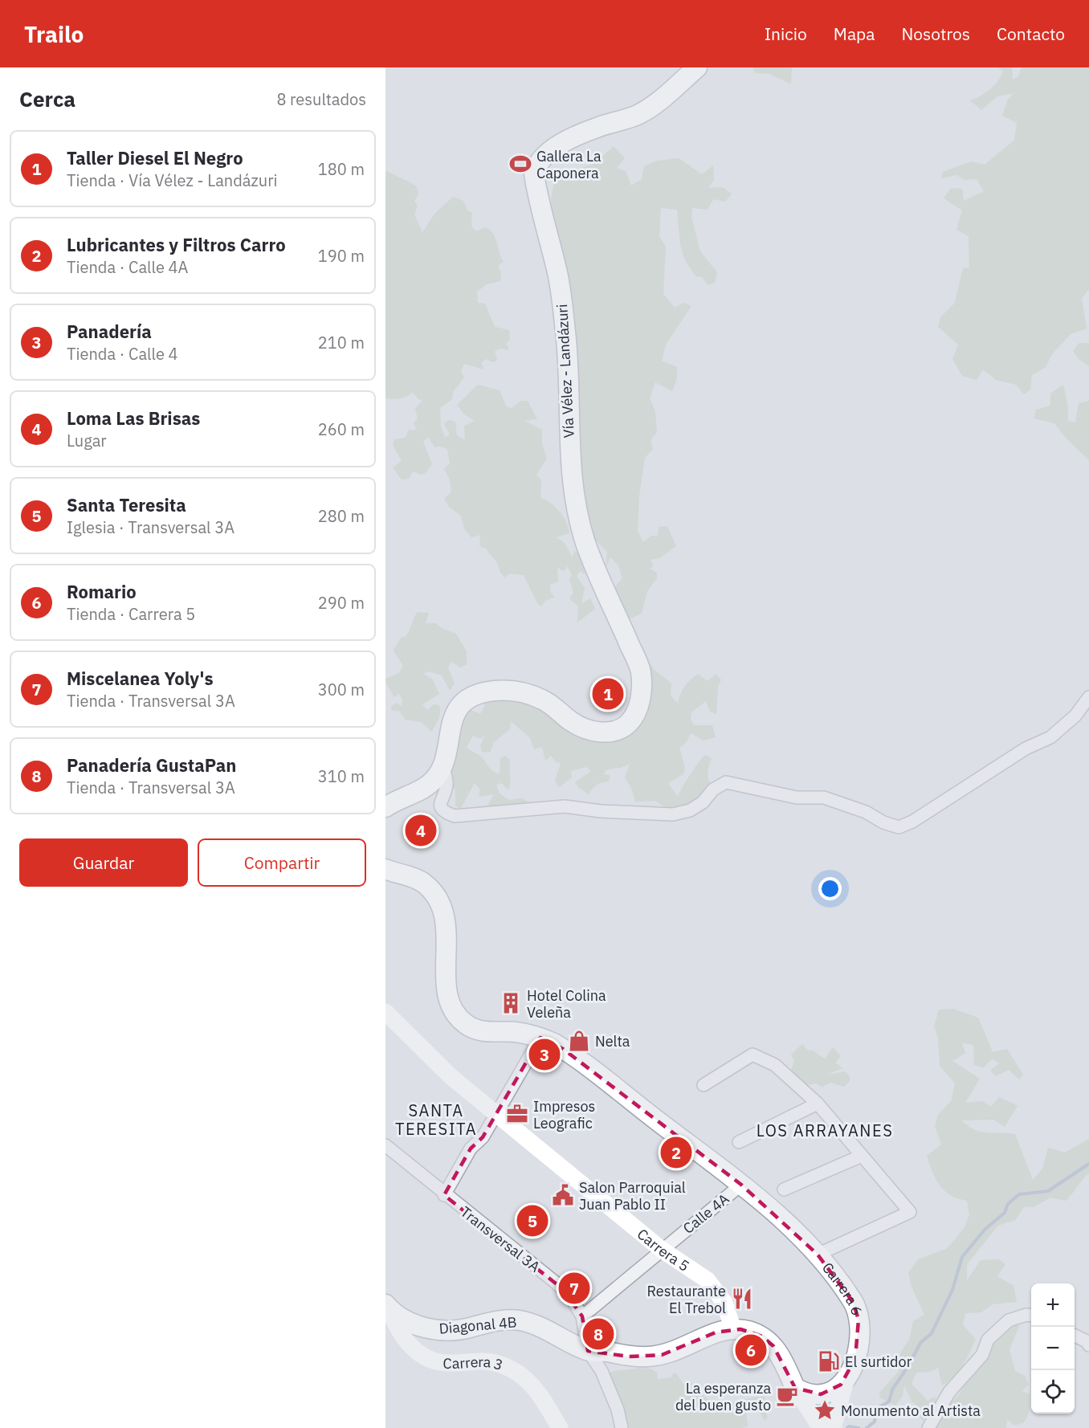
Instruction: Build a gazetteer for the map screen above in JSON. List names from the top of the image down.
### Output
{
  "streets": {
    "main road": ["Vía Vélez - Landázuri", "Carrera 6", "Diagonal 4B"],
    "street": [
      "Calle 4A",
      "Transversal 3A",
      "Carrera 5",
      "Carrera 3"
    ]
  },
  "crossings": [
    ["Calle 4A", "Transversal 3A"],
    ["Calle 4A", "Carrera 5"],
    ["Calle 4A", "Carrera 6"],
    ["Transversal 3A", "Diagonal 4B"],
    ["Carrera 5", "Diagonal 4B"]
  ],
  "districts": ["SANTA TERESITA", "LOS ARRAYANES"],
  "places": {
    "sports": ["Gallera La Caponera"],
    "building": ["Hotel Colina Veleña"],
    "shop": ["Nelta"],
    "office": ["Impresos Leografic"],
    "public building": ["Salon Parroquial Juan Pablo II"],
    "restaurant": ["Restaurante El Trebol"],
    "fuel station": ["El surtidor"],
    "cafe": ["La esperanza del buen gusto"],
    "place": ["Monumento al Artista"]
  },
  "page": {
    "header": "Trailo",
    "nav": [
      "Inicio",
      "Mapa",
      "Nosotros",
      "Contacto"
    ],
    "heading": ["Cerca", "8 resultados"],
    "list": [
      {
        "mark": "1",
        "name": "Taller Diesel El Negro",
        "note": "Tienda · Vía Vélez - Landázuri",
        "value": "180 m"
      },
      {
        "mark": "2",
        "name": "Lubricantes y Filtros Carro",
        "note": "Tienda · Calle 4A",
        "value": "190 m"
      },
      {
        "mark": "3",
        "name": "Panadería",
        "note": "Tienda · Calle 4",
        "value": "210 m"
      },
      {
        "mark": "4",
        "name": "Loma Las Brisas",
        "note": "Lugar",
        "value": "260 m"
      },
      {
        "mark": "5",
        "name": "Santa Teresita",
        "note": "Iglesia · Transversal 3A",
        "value": "280 m"
      },
      {
        "mark": "6",
        "name": "Romario",
        "note": "Tienda · Carrera 5",
        "value": "290 m"
      },
      {
        "mark": "7",
        "name": "Miscelanea Yoly's",
        "note": "Tienda · Transversal 3A",
        "value": "300 m"
      },
      {
        "mark": "8",
        "name": "Panadería GustaPan",
        "note": "Tienda · Transversal 3A",
        "value": "310 m"
      }
    ],
    "pins": [
      "1",
      "4",
      "3",
      "2",
      "5",
      "7",
      "8",
      "6"
    ],
    "buttons": ["Guardar", "Compartir"],
    "map_buttons": ["+", "−"]
  }
}
